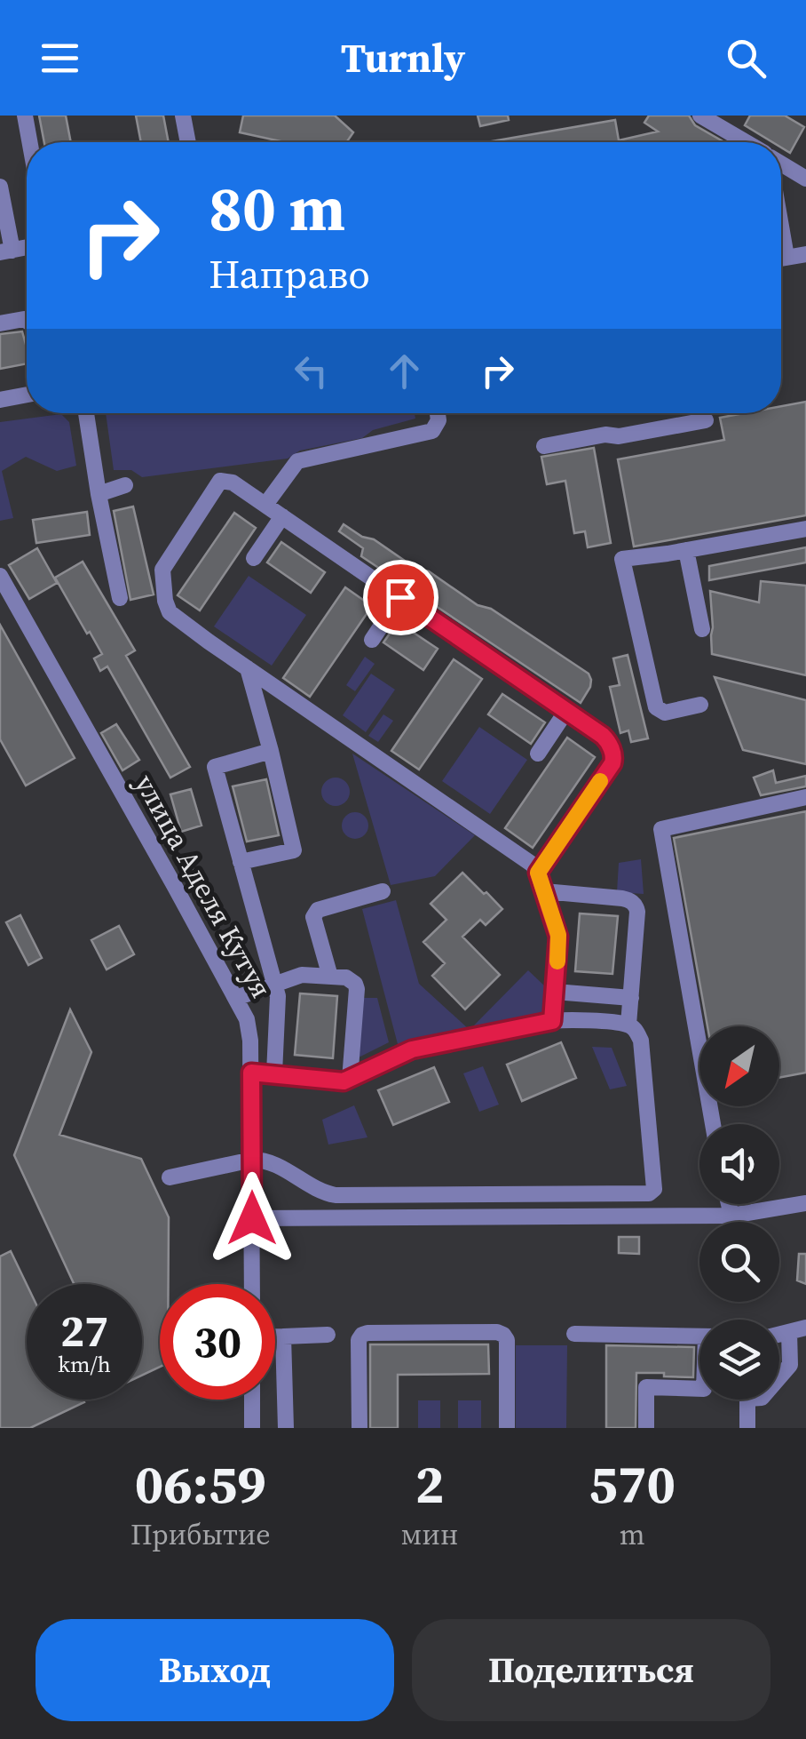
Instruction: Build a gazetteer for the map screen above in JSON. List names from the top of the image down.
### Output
{
  "streets": {
    "street": ["улица Аделя Кутуя"]
  },
  "north": "bottom left",
  "page": {
    "header": "Turnly",
    "turn": ["80 m", "Направо"],
    "speed": "27 km/h",
    "limit": "30",
    "eta": [
      "06:59",
      "Прибытие",
      "2",
      "мин",
      "570",
      "m"
    ],
    "buttons": ["Выход", "Поделиться"]
  }
}
